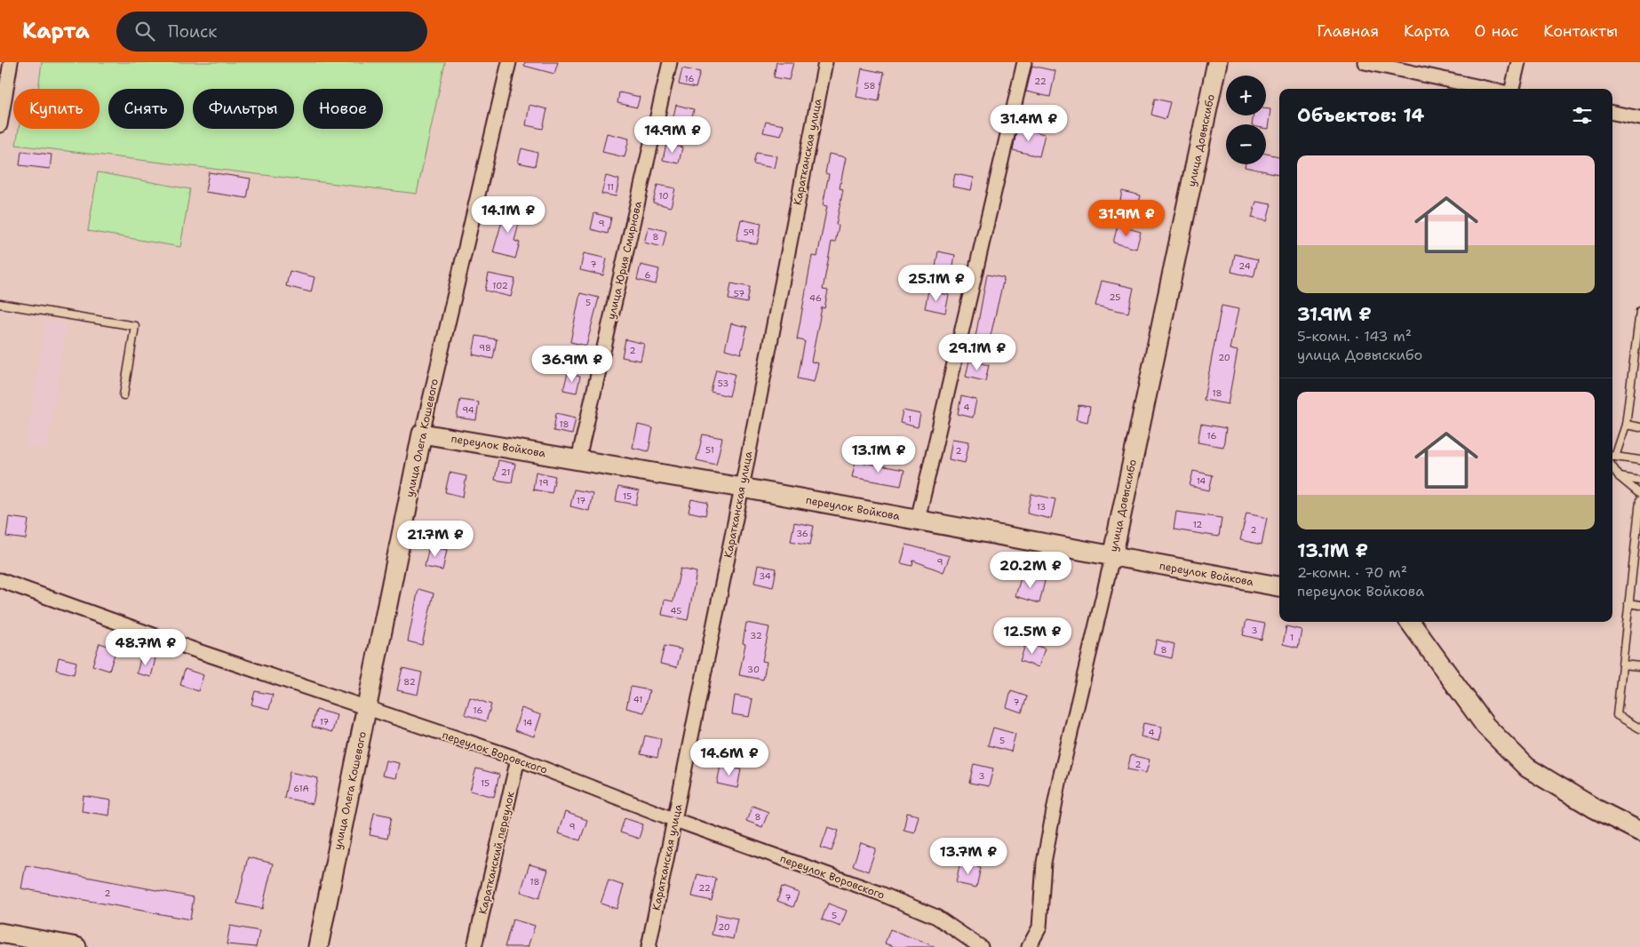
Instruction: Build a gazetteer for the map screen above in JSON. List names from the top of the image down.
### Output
{
  "streets": {
    "street": [
      "улица Довыскибо",
      "Каратканская улица",
      "улица Юрия Смирнова",
      "улица Олега Кошевого",
      "переулок Войкова",
      "переулок Воровского",
      "Каратканский переулок"
    ]
  },
  "crossings": [
    ["улица Довыскибо", "переулок Войкова"],
    ["Каратканская улица", "переулок Войкова"],
    ["Каратканская улица", "переулок Воровского"],
    ["улица Юрия Смирнова", "переулок Войкова"],
    ["улица Олега Кошевого", "переулок Войкова"],
    ["улица Олега Кошевого", "переулок Воровского"],
    ["переулок Воровского", "Каратканский переулок"]
  ],
  "house_numbers": [
    "16",
    "22",
    "58",
    "11",
    "10",
    "9",
    "59",
    "8",
    "7",
    "24",
    "6",
    "102",
    "57",
    "25",
    "46",
    "5",
    "98",
    "2",
    "20",
    "53",
    "18",
    "4",
    "94",
    "1",
    "18",
    "16",
    "51",
    "2",
    "21",
    "14",
    "19",
    "15",
    "17",
    "13",
    "12",
    "2",
    "36",
    "9",
    "34",
    "45",
    "3",
    "32",
    "1",
    "8",
    "30",
    "82",
    "41",
    "7",
    "16",
    "17",
    "14",
    "4",
    "5",
    "2",
    "3",
    "15",
    "61А",
    "8",
    "9",
    "18",
    "22",
    "2",
    "7",
    "5",
    "20"
  ],
  "page": {
    "header": "Карта",
    "search": "Поиск",
    "nav": [
      "Главная",
      "Карта",
      "О нас",
      "Контакты"
    ],
    "map_buttons": ["+", "−"],
    "chip": [
      "Купить",
      "Снять",
      "Фильтры",
      "Новое"
    ],
    "heading": "Объектов: 14",
    "price": [
      "31.4M ₽",
      "14.9M ₽",
      "14.1M ₽",
      "31.9M ₽",
      "25.1M ₽",
      "29.1M ₽",
      "36.9M ₽",
      "13.1M ₽",
      "21.7M ₽",
      "20.2M ₽",
      "12.5M ₽",
      "48.7M ₽",
      "14.6M ₽",
      "13.7M ₽"
    ],
    "list": [
      {
        "name": "31.9M ₽",
        "note": "5-комн. · 143 m² · улица Довыскибо"
      },
      {
        "name": "13.1M ₽",
        "note": "2-комн. · 70 m² · переулок Войкова"
      }
    ]
  }
}
